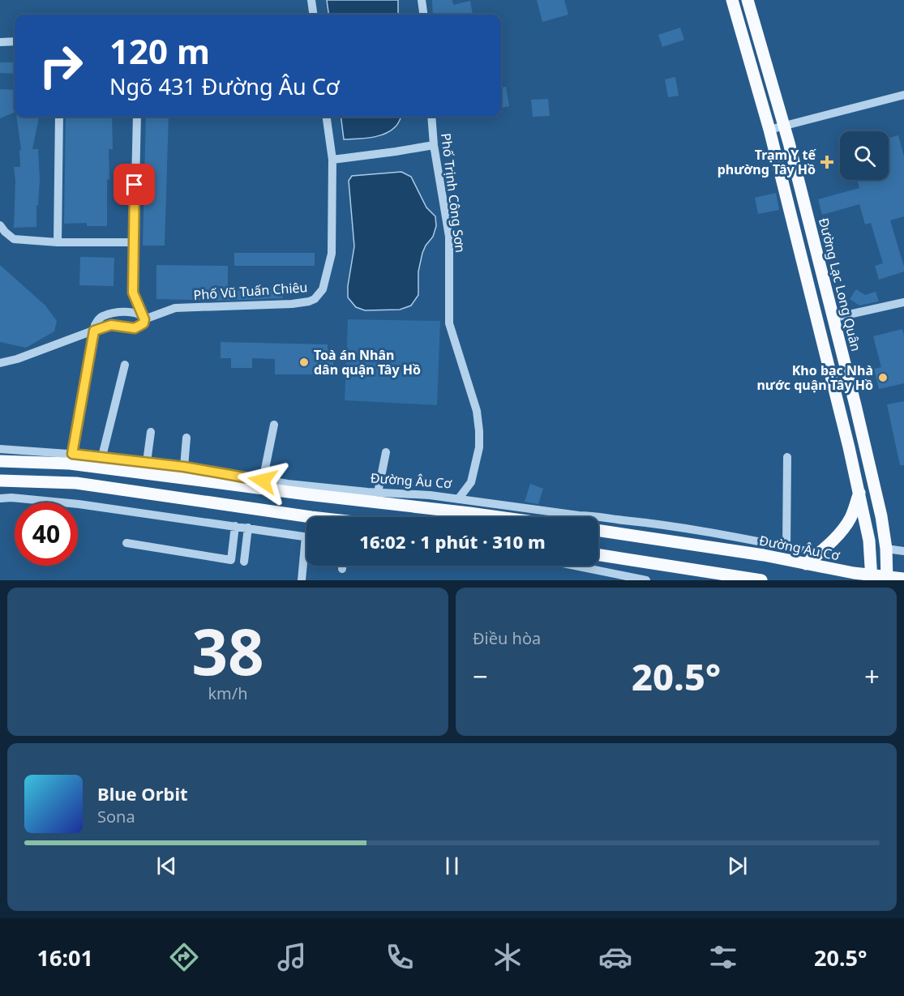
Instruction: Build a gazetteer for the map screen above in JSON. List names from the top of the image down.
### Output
{
  "streets": {
    "main road": ["Đường Lạc Long Quân", "Đường Âu Cơ"],
    "street": ["Phố Trịnh Công Sơn", "Phố Vũ Tuấn Chiêu"]
  },
  "crossings": [
    ["Phố Trịnh Công Sơn", "Đường Âu Cơ"],
    ["Đường Lạc Long Quân", "Đường Âu Cơ"]
  ],
  "places": {
    "health": ["Trạm Y tế phường Tây Hồ"],
    "other": ["Toà án Nhân dân quận Tây Hồ", "Kho bạc Nhà nước quận Tây Hồ"]
  },
  "page": {
    "turn": ["120 m", "Ngõ 431 Đường Âu Cơ"],
    "limit": "40",
    "trip": "16:02 · 1 phút · 310 m",
    "tile": [
      ["38", "km/h"],
      "Điều hòa"
    ],
    "heat": ["−", "20.5°", "+"],
    "song": ["Blue Orbit", "Sona"],
    "tabs": ["16:01", "20.5°"]
  }
}
